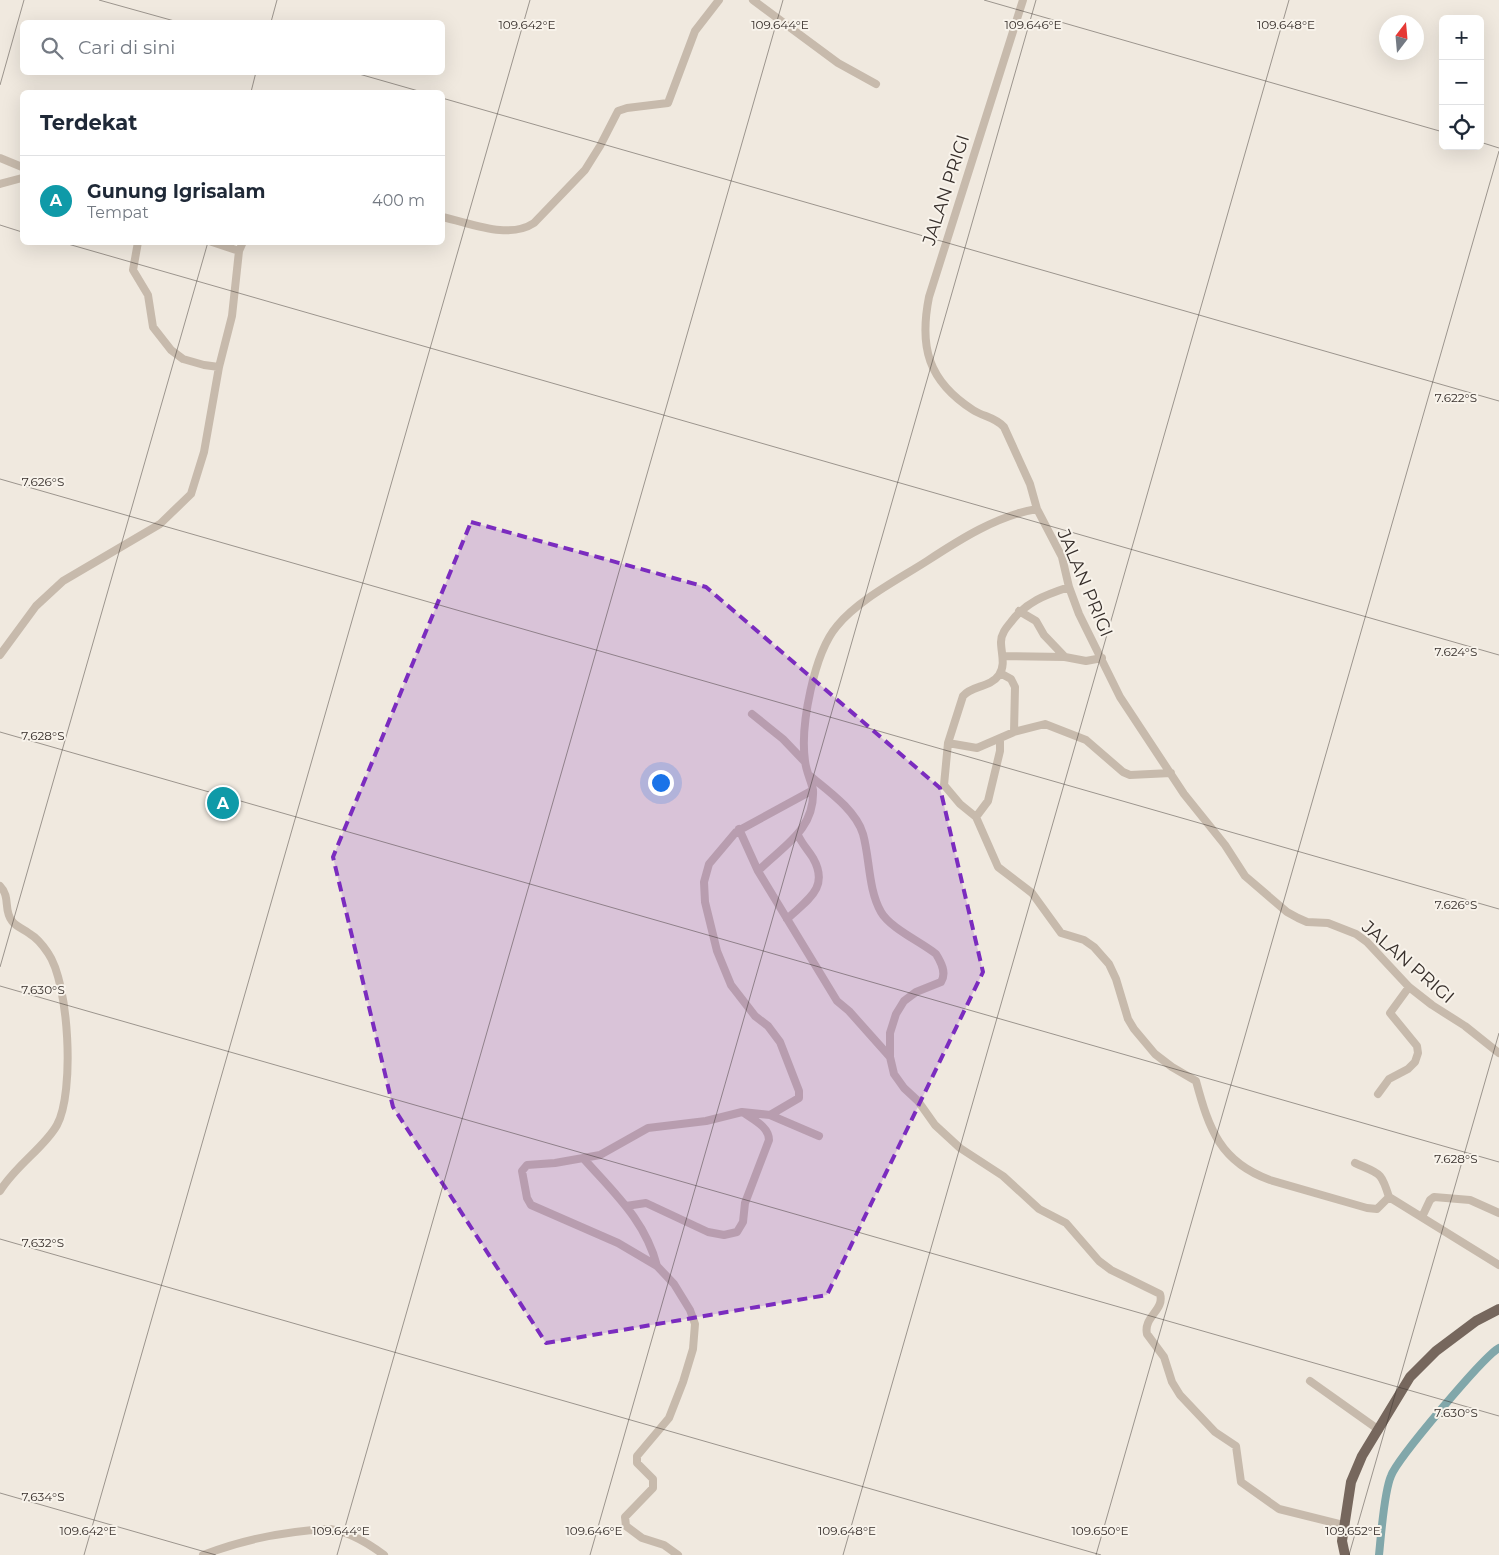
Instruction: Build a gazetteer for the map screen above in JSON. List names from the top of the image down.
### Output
{
  "streets": {
    "street": ["JALAN PRIGI"]
  },
  "north": "top",
  "page": {
    "map_buttons": ["+", "−"],
    "search": "Cari di sini",
    "heading": "Terdekat",
    "list": [
      {
        "mark": "A",
        "name": "Gunung Igrisalam",
        "note": "Tempat",
        "value": "400 m"
      }
    ],
    "pins": "A"
  },
  "coordinates": [
    "109.642°E",
    "109.644°E",
    "109.646°E",
    "109.648°E",
    "7.622°S",
    "7.626°S",
    "7.624°S",
    "7.628°S",
    "7.630°S",
    "7.632°S",
    "7.634°S",
    "109.650°E",
    "109.652°E"
  ]
}
